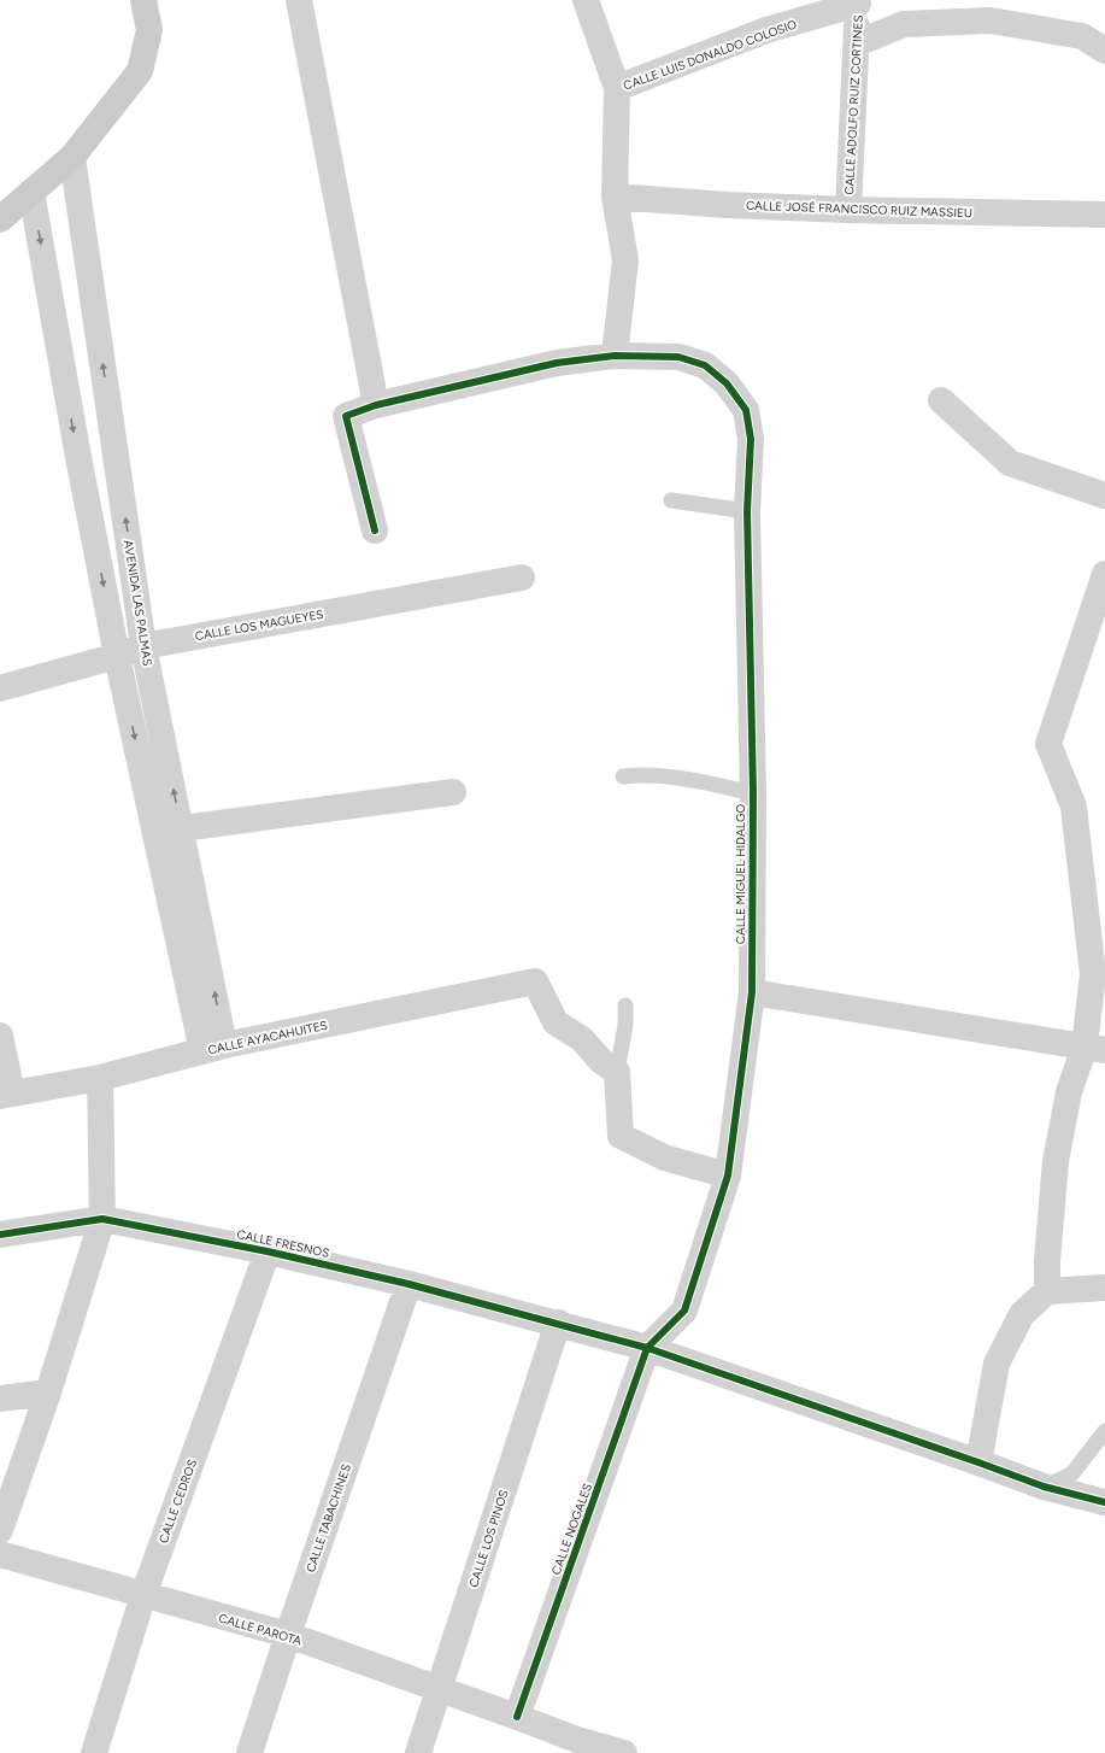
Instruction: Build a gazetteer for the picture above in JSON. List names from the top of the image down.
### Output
{
  "streets": {
    "street": [
      "CALLE LUIS DONALDO COLOSIO",
      "CALLE ADOLFO RUIZ CORTINES",
      "CALLE JOSÉ FRANCISCO RUIZ MASSIEU",
      "AVENIDA LAS PALMAS",
      "CALLE LOS MAGUEYES",
      "CALLE MIGUEL HIDALGO",
      "CALLE AYACAHUITES",
      "CALLE FRESNOS",
      "CALLE CEDROS",
      "CALLE TABACHINES",
      "CALLE NOGALES",
      "CALLE LOS PINOS",
      "CALLE PAROTA"
    ]
  },
  "crossings": [
    ["CALLE LUIS DONALDO COLOSIO", "CALLE ADOLFO RUIZ CORTINES"],
    ["CALLE ADOLFO RUIZ CORTINES", "CALLE JOSÉ FRANCISCO RUIZ MASSIEU"],
    ["AVENIDA LAS PALMAS", "CALLE LOS MAGUEYES"],
    ["AVENIDA LAS PALMAS", "CALLE AYACAHUITES"],
    ["CALLE MIGUEL HIDALGO", "CALLE FRESNOS"],
    ["CALLE MIGUEL HIDALGO", "CALLE NOGALES"],
    ["CALLE FRESNOS", "CALLE CEDROS"],
    ["CALLE FRESNOS", "CALLE TABACHINES"],
    ["CALLE FRESNOS", "CALLE NOGALES"],
    ["CALLE FRESNOS", "CALLE LOS PINOS"],
    ["CALLE CEDROS", "CALLE PAROTA"],
    ["CALLE TABACHINES", "CALLE PAROTA"],
    ["CALLE NOGALES", "CALLE PAROTA"],
    ["CALLE LOS PINOS", "CALLE PAROTA"]
  ]
}
